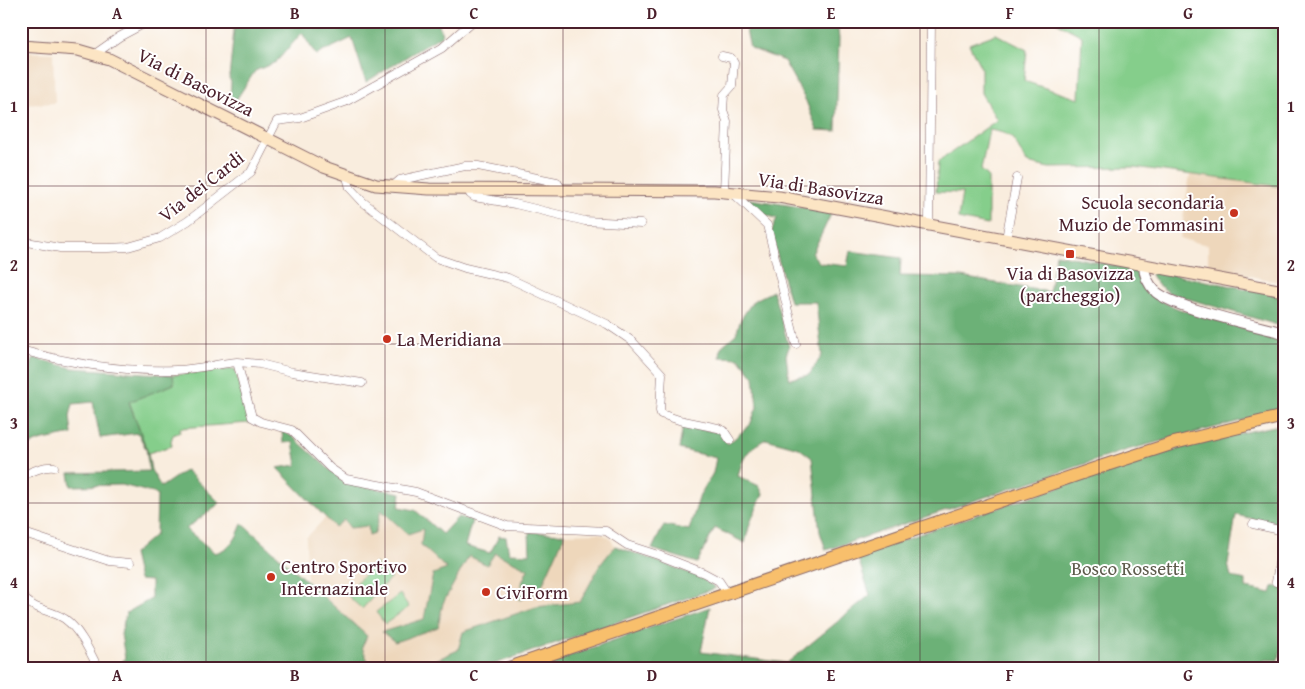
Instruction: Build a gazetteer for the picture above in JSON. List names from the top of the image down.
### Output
{
  "streets": {
    "main road": ["Via di Basovizza"],
    "street": ["Via dei Cardi"]
  },
  "crossings": [
    ["Via di Basovizza", "Via dei Cardi"]
  ],
  "parks": ["Bosco Rossetti"],
  "places": {
    "other": [
      "Scuola secondaria Muzio de Tommasini",
      "La Meridiana",
      "Centro Sportivo Internazinale",
      "CiviForm"
    ],
    "transit": ["Via di Basovizza (parcheggio)"]
  },
  "grid": {
    "columns": [
      "A",
      "B",
      "C",
      "D",
      "E",
      "F",
      "G"
    ],
    "rows": [
      "1",
      "2",
      "3",
      "4"
    ]
  }
}
